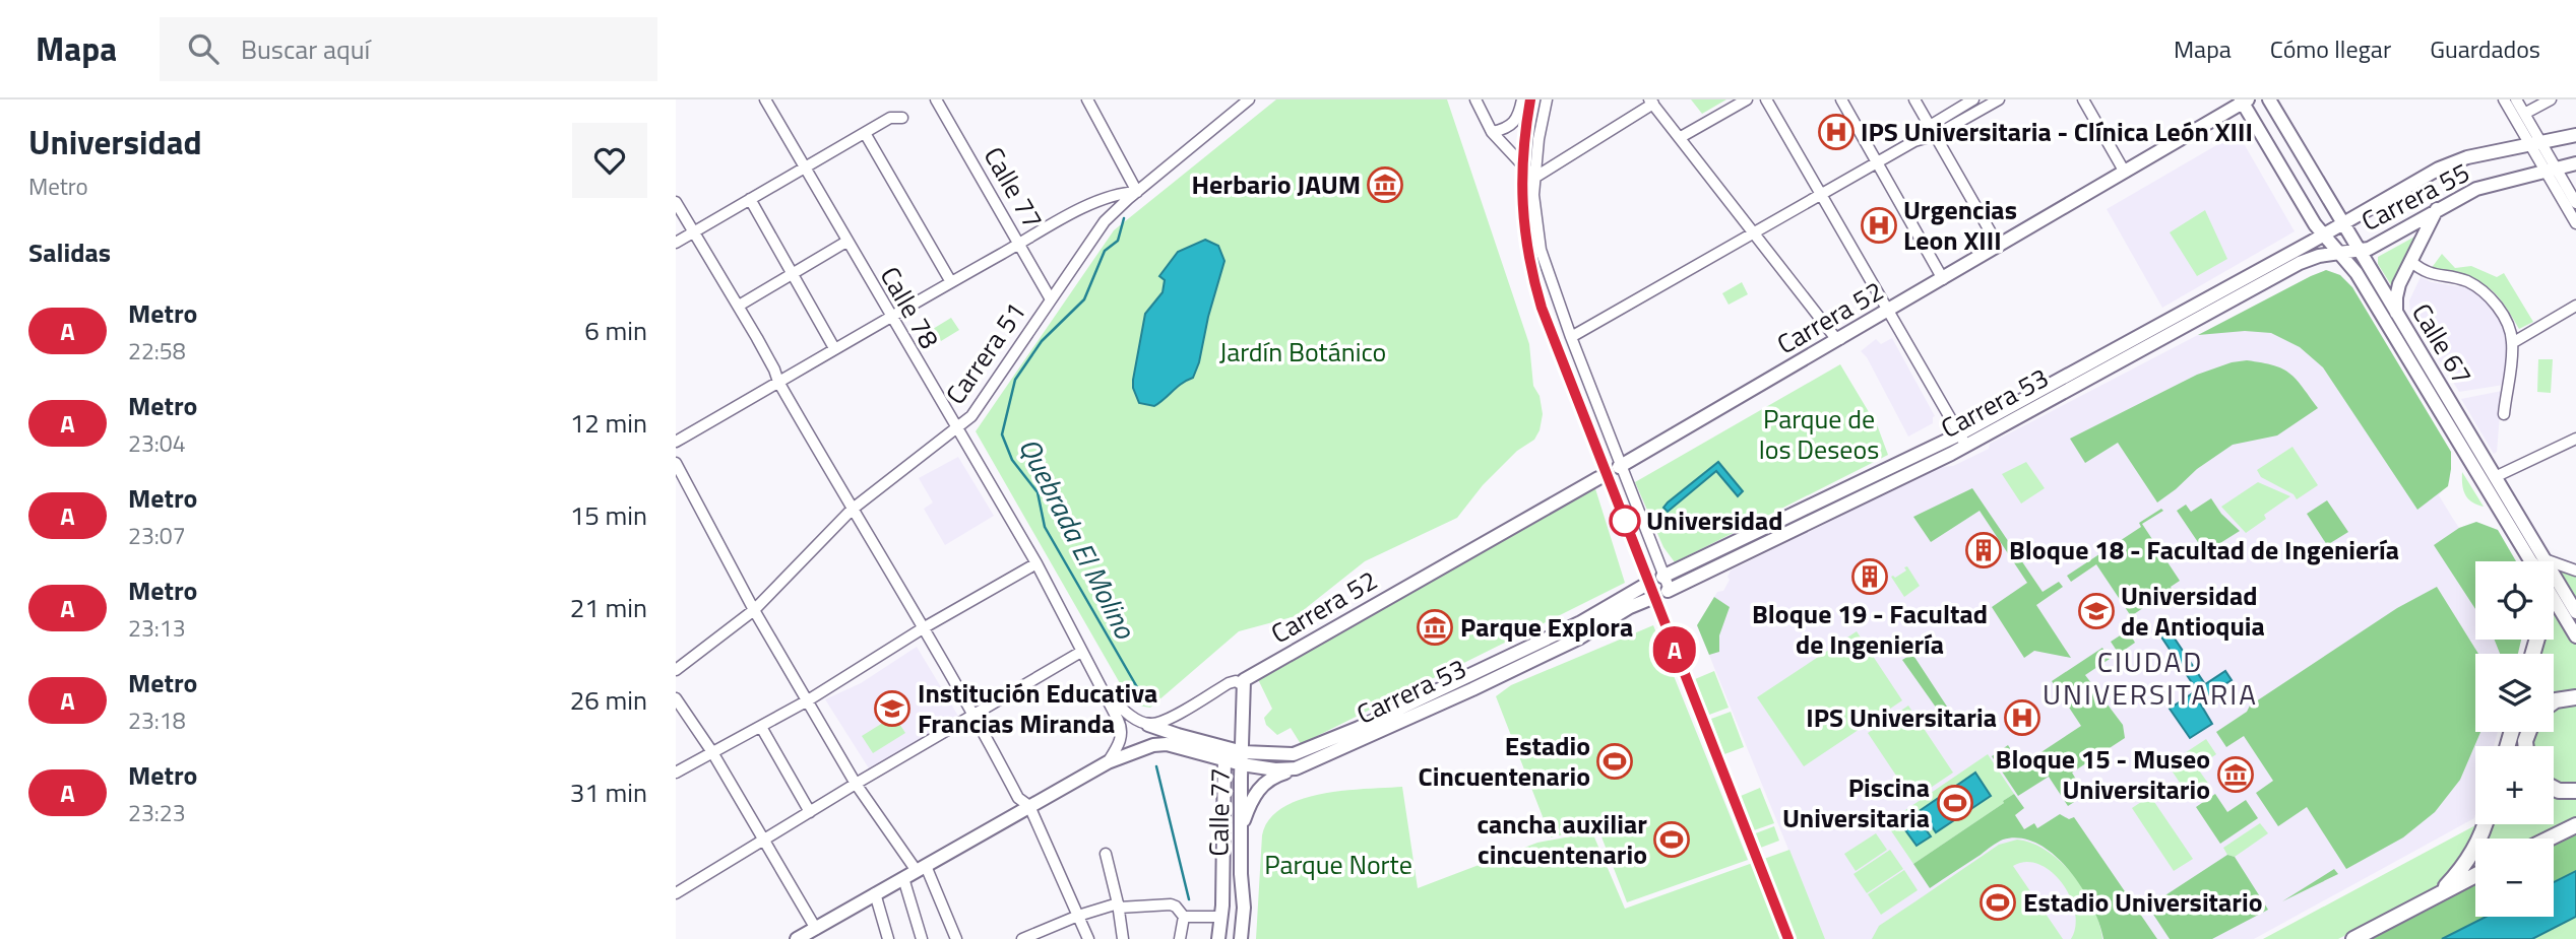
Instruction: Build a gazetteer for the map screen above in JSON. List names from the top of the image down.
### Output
{
  "streets": {
    "main road": [
      "Calle 77",
      "Carrera 55",
      "Carrera 52",
      "Calle 67",
      "Carrera 53"
    ],
    "street": ["Calle 78", "Carrera 51"]
  },
  "crossings": [
    ["Calle 77", "Carrera 52"],
    ["Calle 77", "Carrera 51"],
    ["Calle 77", "Carrera 53"],
    ["Carrera 55", "Calle 67"],
    ["Carrera 55", "Carrera 53"],
    ["Calle 78", "Carrera 51"],
    ["Carrera 52", "Calle 67"],
    ["Calle 67", "Carrera 53"]
  ],
  "districts": ["CIUDAD UNIVERSITARIA"],
  "water": ["Quebrada El Molino"],
  "parks": ["Jardín Botánico", "Parque de los Deseos", "Parque Norte"],
  "places": {
    "hospital": ["IPS Universitaria - Clínica León XIII", "Urgencias Leon XIII", "IPS Universitaria"],
    "museum": ["Herbario JAUM", "Parque Explora", "Bloque 15 - Museo Universitario"],
    "other": ["Universidad"],
    "building": ["Bloque 18 - Facultad de Ingeniería", "Bloque 19 - Facultad de Ingeniería"],
    "school or university": ["Universidad de Antioquia", "Institución Educativa Francias Miranda"],
    "sports": [
      "Estadio Cincuentenario",
      "Piscina Universitaria",
      "cancha auxiliar cincuentenario",
      "Estadio Universitario"
    ]
  },
  "lines": ["metro line A"],
  "page": {
    "header": "Mapa",
    "search": "Buscar aquí",
    "nav": ["Mapa", "Cómo llegar", "Guardados"],
    "heading": [
      ["Universidad", "Metro"],
      "Salidas"
    ],
    "on_map": "A",
    "list": [
      {
        "mark": "A",
        "name": "Metro",
        "note": "22:58",
        "value": "6 min"
      },
      {
        "mark": "A",
        "name": "Metro",
        "note": "23:04",
        "value": "12 min"
      },
      {
        "mark": "A",
        "name": "Metro",
        "note": "23:07",
        "value": "15 min"
      },
      {
        "mark": "A",
        "name": "Metro",
        "note": "23:13",
        "value": "21 min"
      },
      {
        "mark": "A",
        "name": "Metro",
        "note": "23:18",
        "value": "26 min"
      },
      {
        "mark": "A",
        "name": "Metro",
        "note": "23:23",
        "value": "31 min"
      }
    ],
    "map_buttons": ["+", "−"]
  }
}
